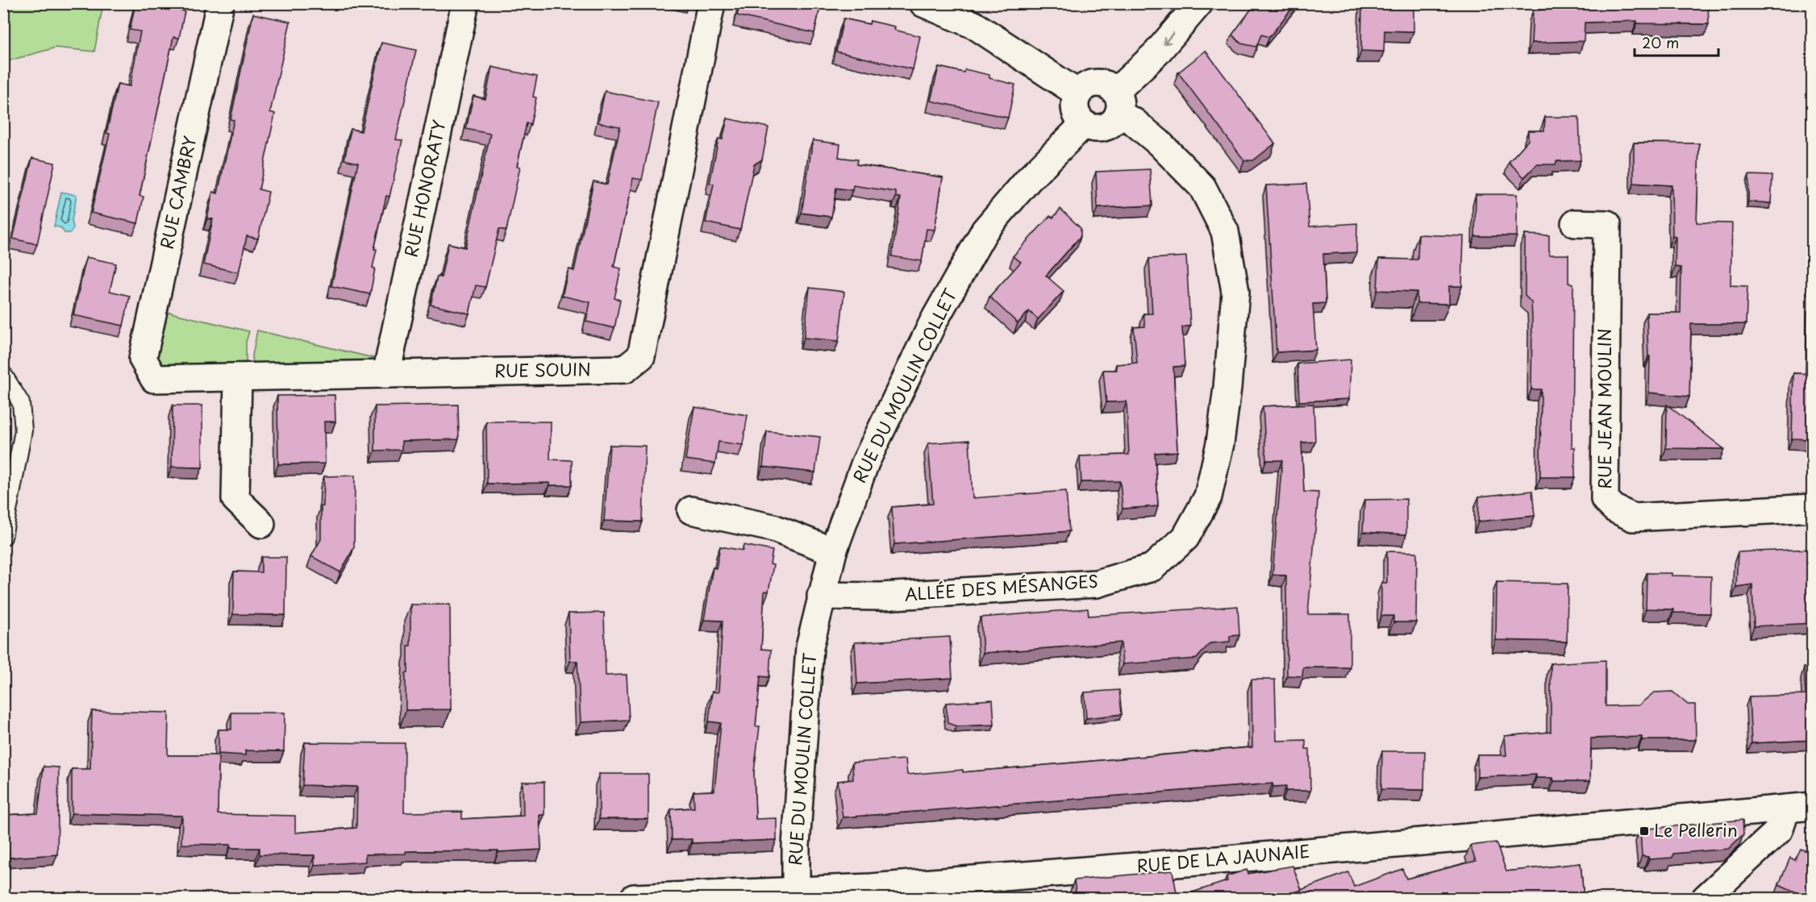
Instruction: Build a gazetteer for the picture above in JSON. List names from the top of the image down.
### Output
{
  "streets": {
    "street": [
      "RUE HONORATY",
      "RUE CAMBRY",
      "RUE SOUIN",
      "RUE DU MOULIN COLLET",
      "RUE JEAN MOULIN",
      "ALLÉE DES MÉSANGES",
      "RUE DE LA JAUNAIE"
    ]
  },
  "crossings": [
    ["RUE HONORATY", "RUE SOUIN"],
    ["RUE CAMBRY", "RUE SOUIN"],
    ["RUE DU MOULIN COLLET", "ALLÉE DES MÉSANGES"],
    ["RUE DU MOULIN COLLET", "RUE DE LA JAUNAIE"]
  ],
  "places": {
    "transit": ["Le Pellerin"]
  },
  "scale_bar": "20 m"
}
